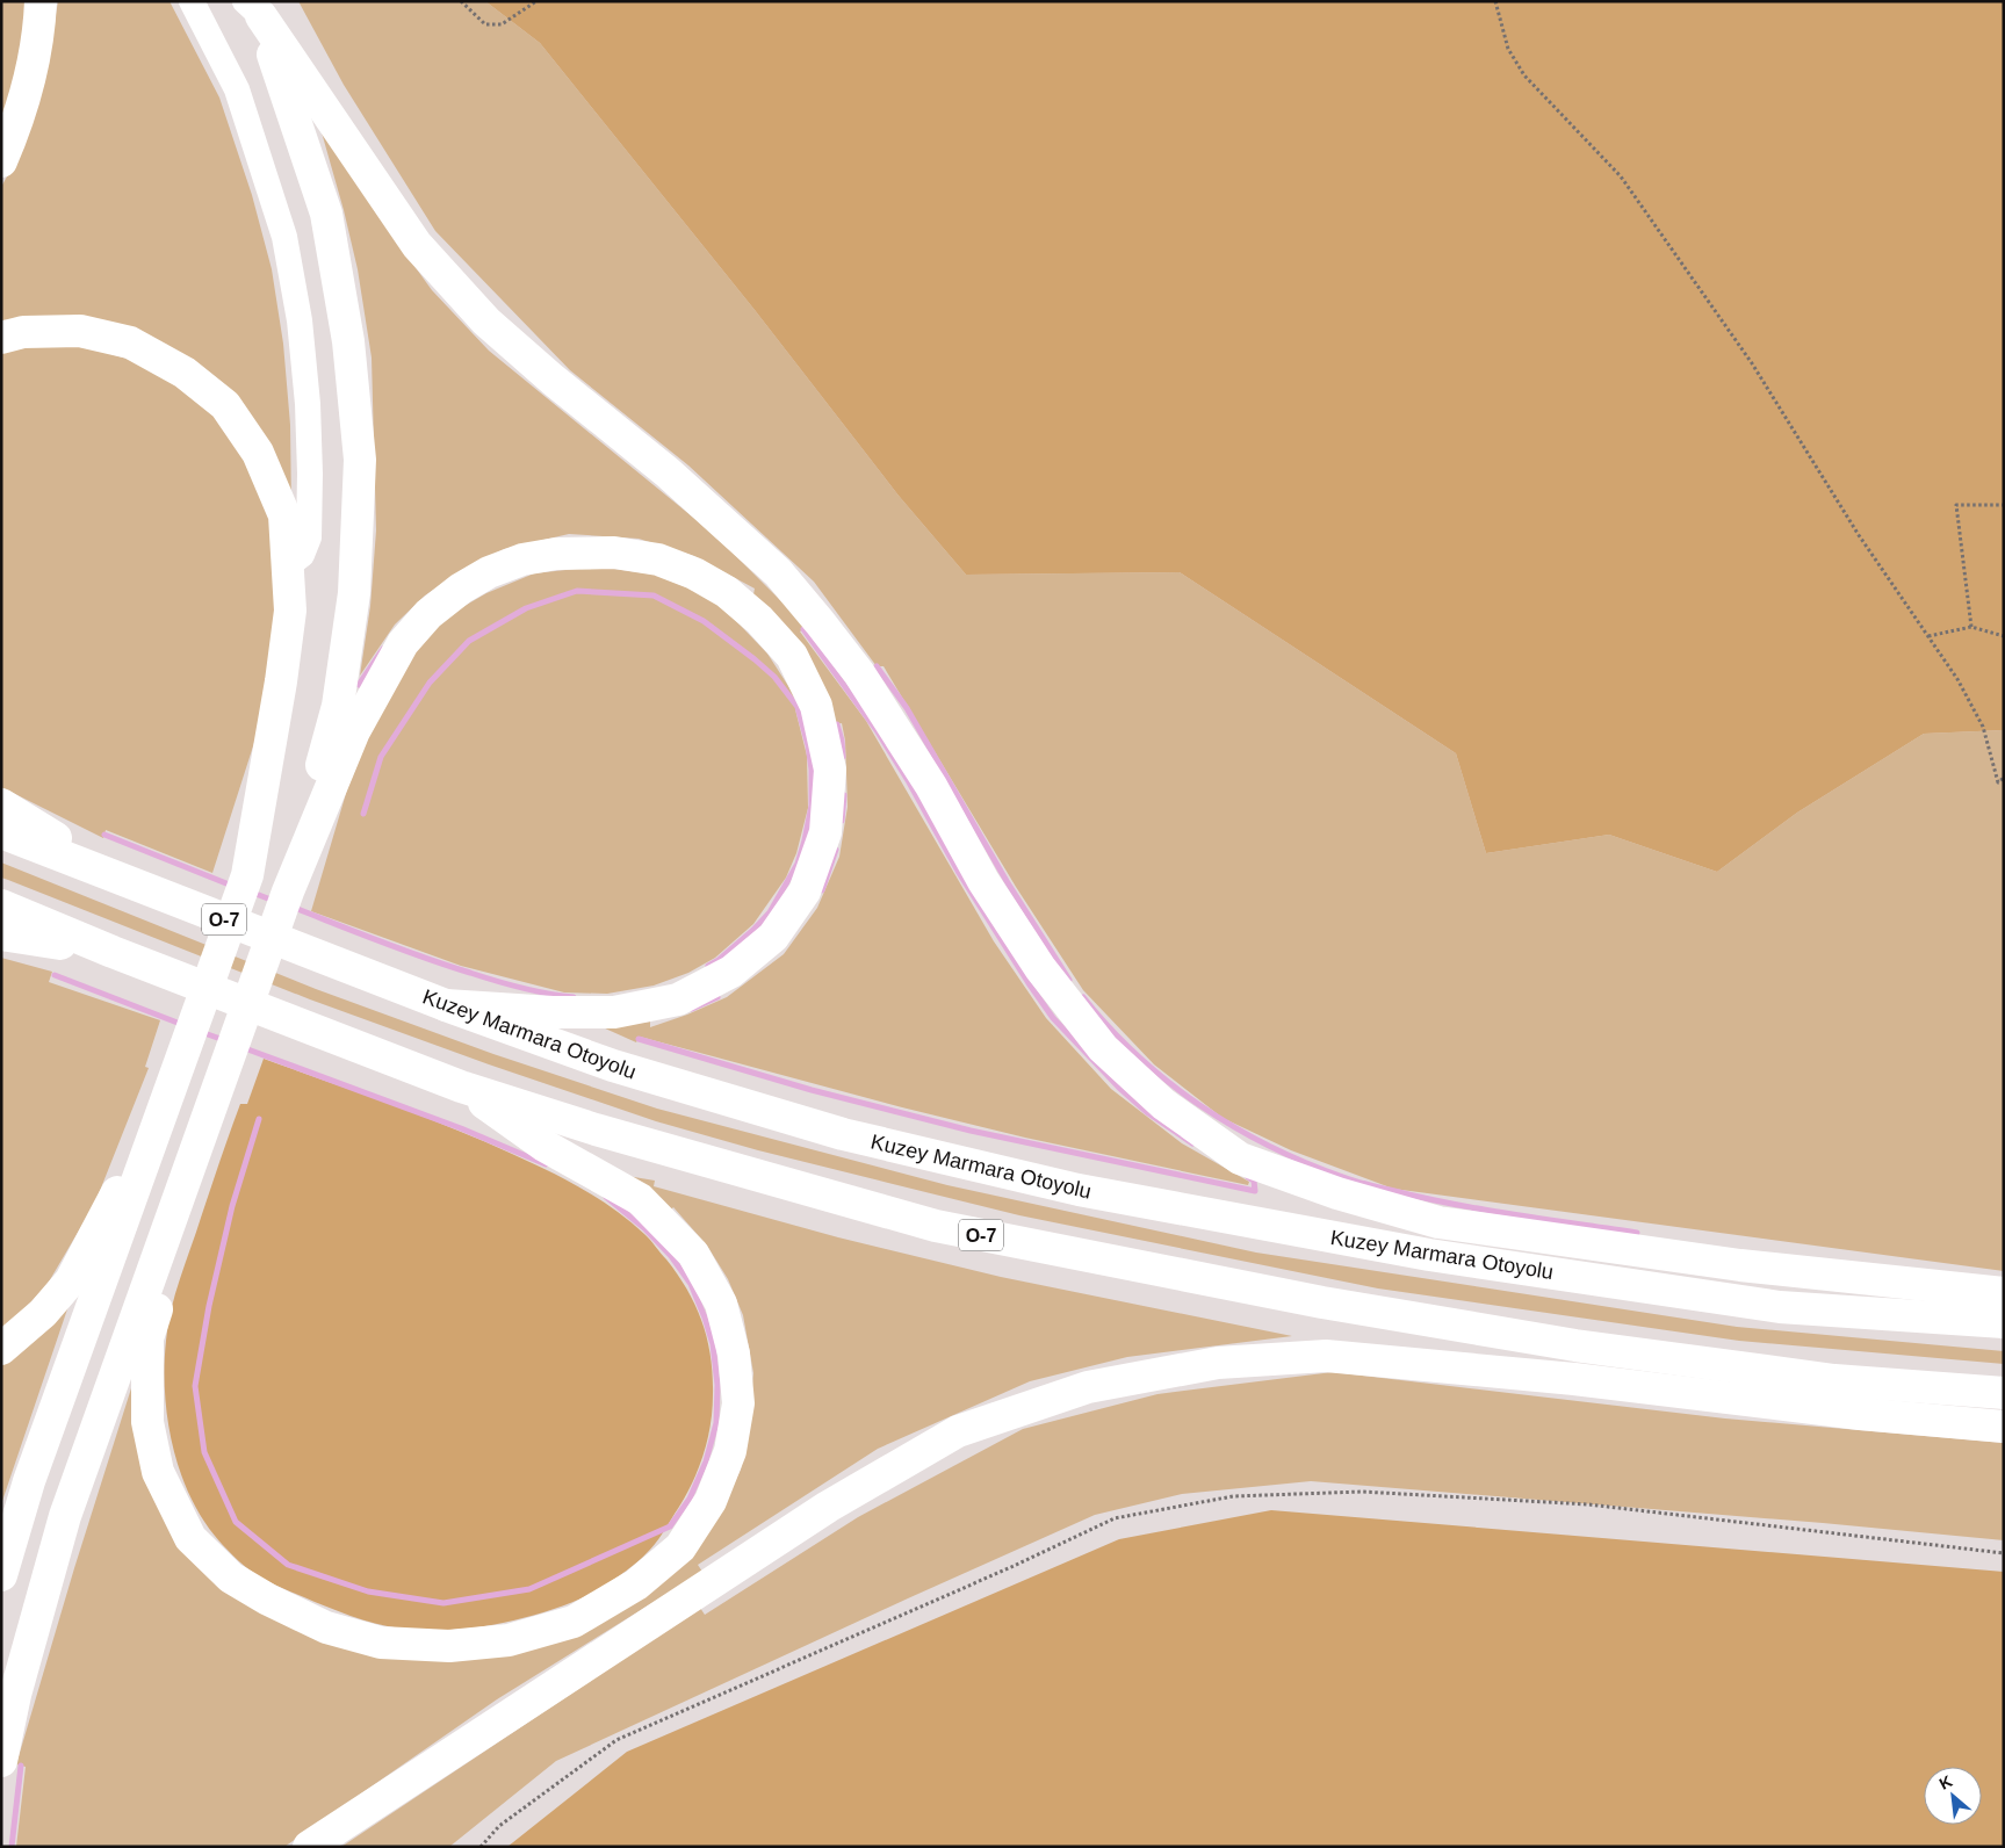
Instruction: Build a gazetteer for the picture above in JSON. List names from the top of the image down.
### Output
{
  "streets": {
    "highway": ["O-7", "Kuzey Marmara Otoyolu"]
  },
  "north": "top left"
}
